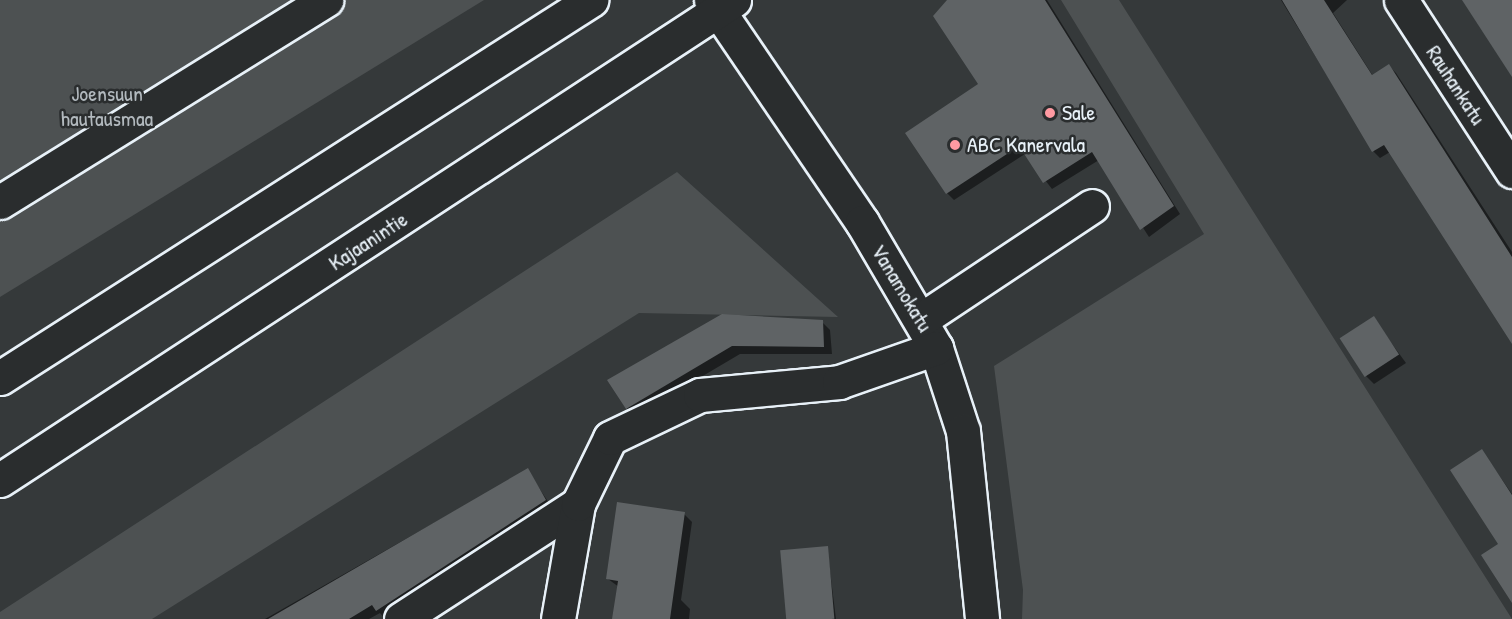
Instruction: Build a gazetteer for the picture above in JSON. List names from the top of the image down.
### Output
{
  "streets": {
    "main road": ["Rauhankatu", "Kajaanintie", "Vanamokatu"]
  },
  "crossings": [
    ["Kajaanintie", "Vanamokatu"]
  ],
  "parks": ["Joensuun hautausmaa"],
  "places": ["Sale", "ABC Kanervala"]
}
